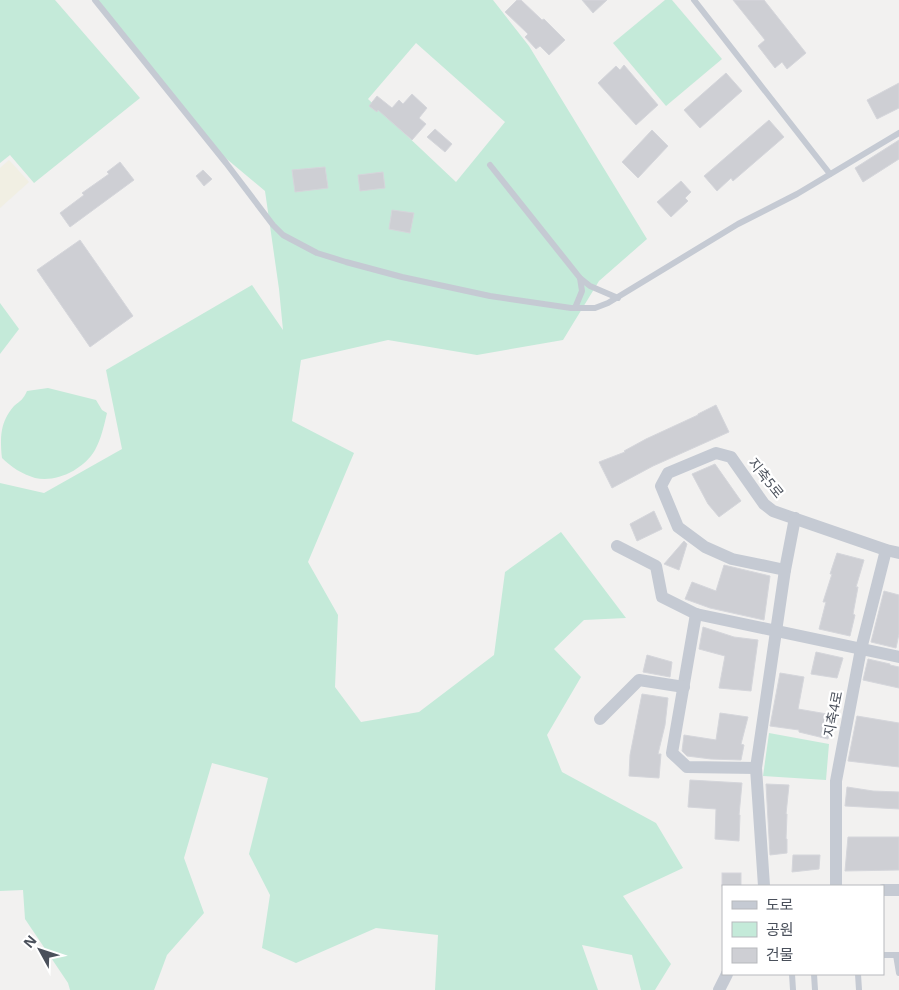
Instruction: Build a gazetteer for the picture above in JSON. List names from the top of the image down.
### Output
{
  "streets": {
    "street": ["지축5로", "지축4로"]
  },
  "crossings": [
    ["지축5로", "지축4로"]
  ],
  "legend": ["도로", "공원", "건물"],
  "north": "top left"
}
